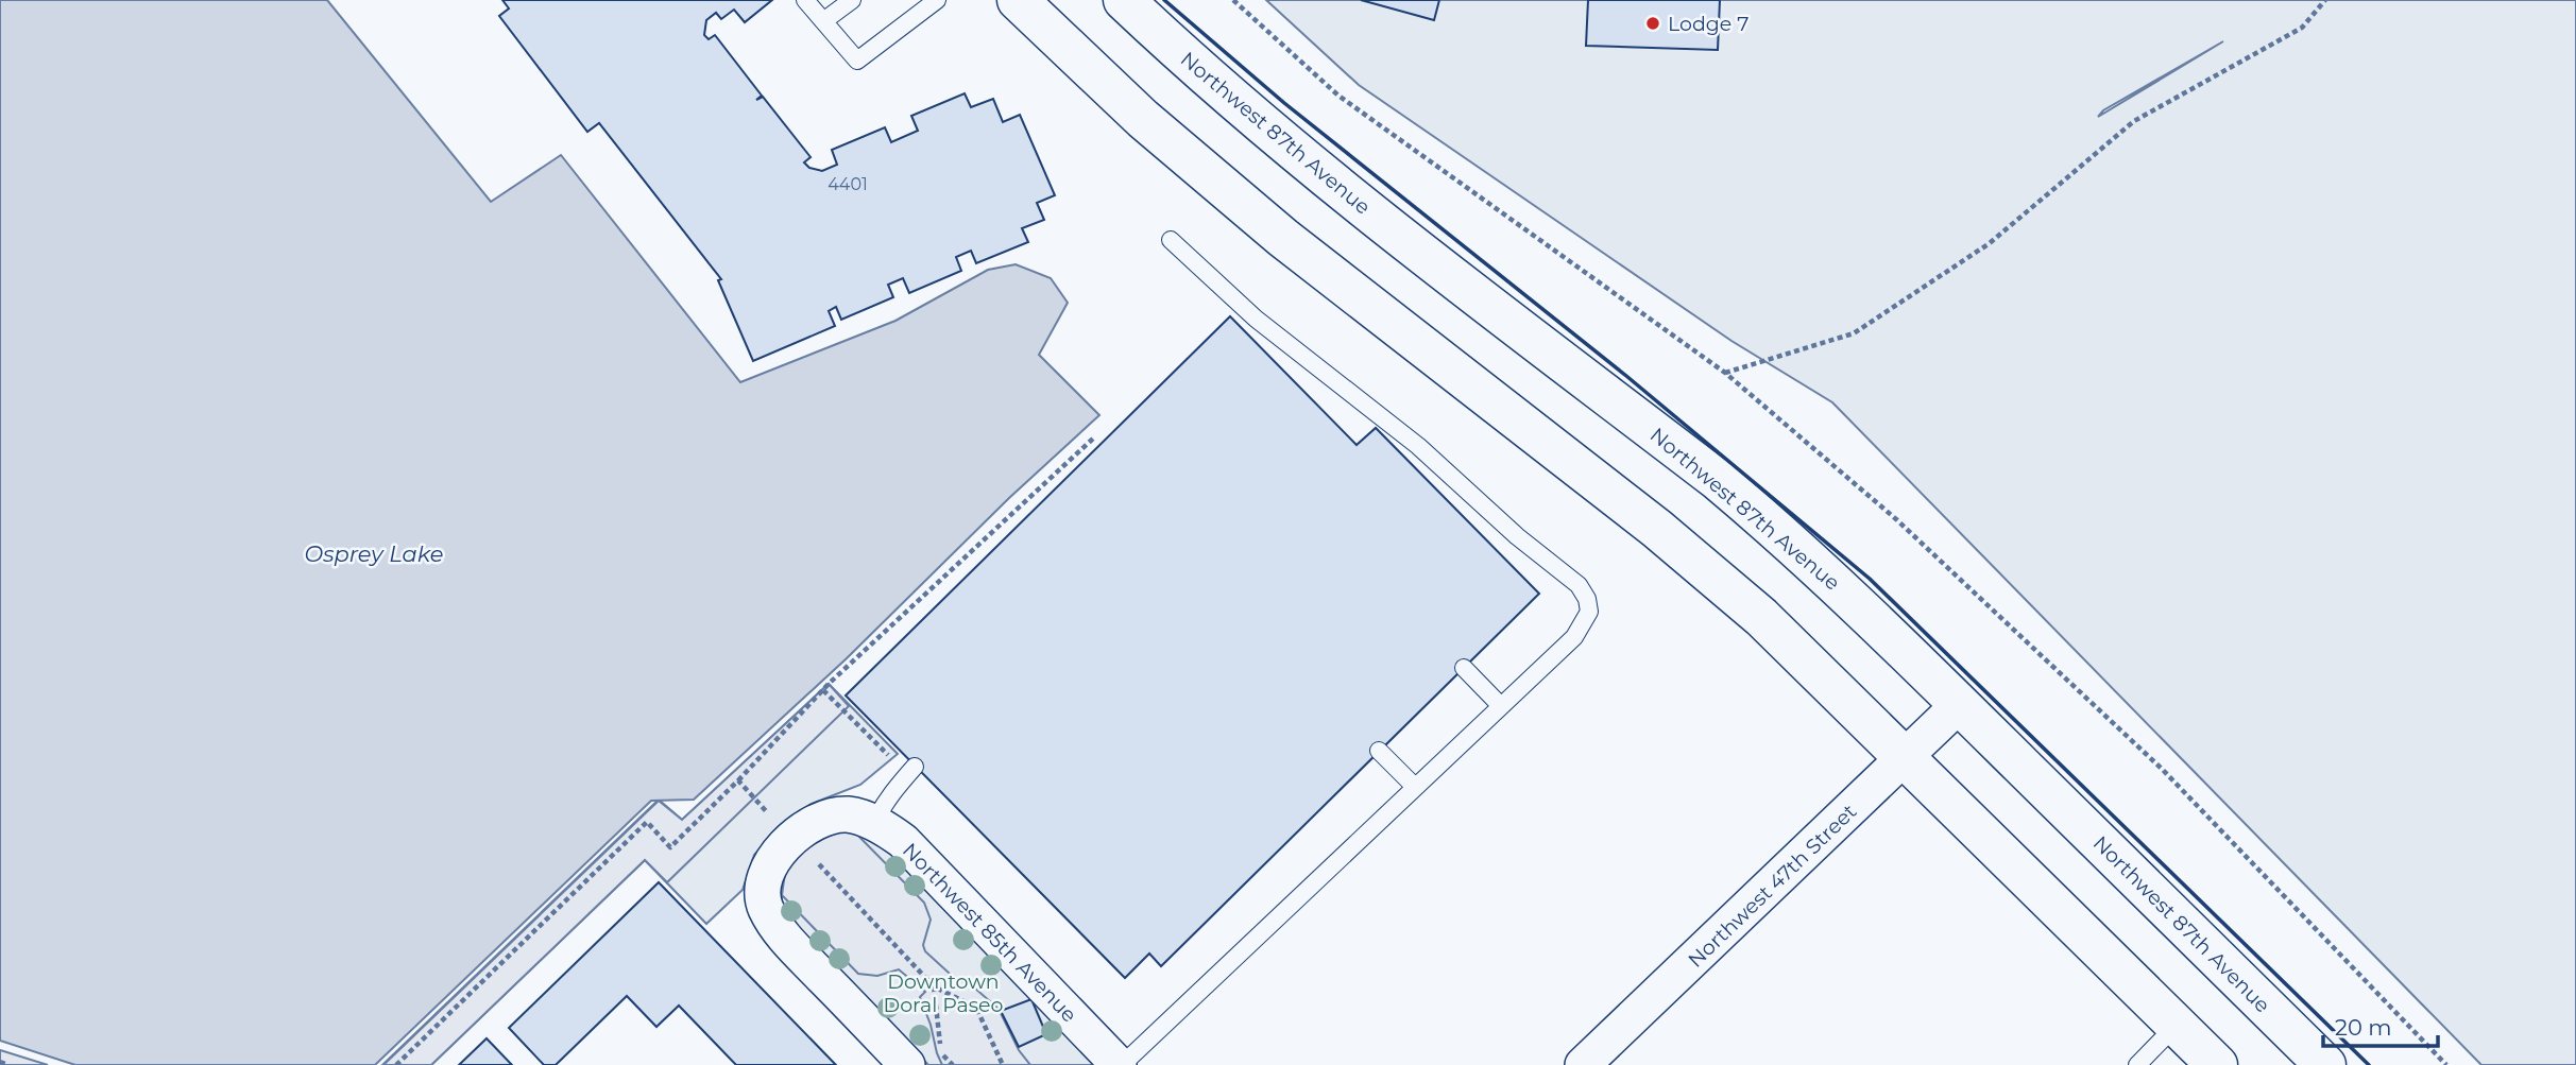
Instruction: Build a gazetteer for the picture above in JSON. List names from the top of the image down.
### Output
{
  "streets": {
    "main road": ["Northwest 87th Avenue"],
    "street": ["Northwest 47th Street", "Northwest 85th Avenue"]
  },
  "crossings": [
    ["Northwest 87th Avenue", "Northwest 47th Street"]
  ],
  "water": ["Osprey Lake"],
  "parks": ["Downtown Doral Paseo"],
  "places": ["Lodge 7"],
  "house_numbers": ["4401"],
  "scale_bar": "20 m"
}
